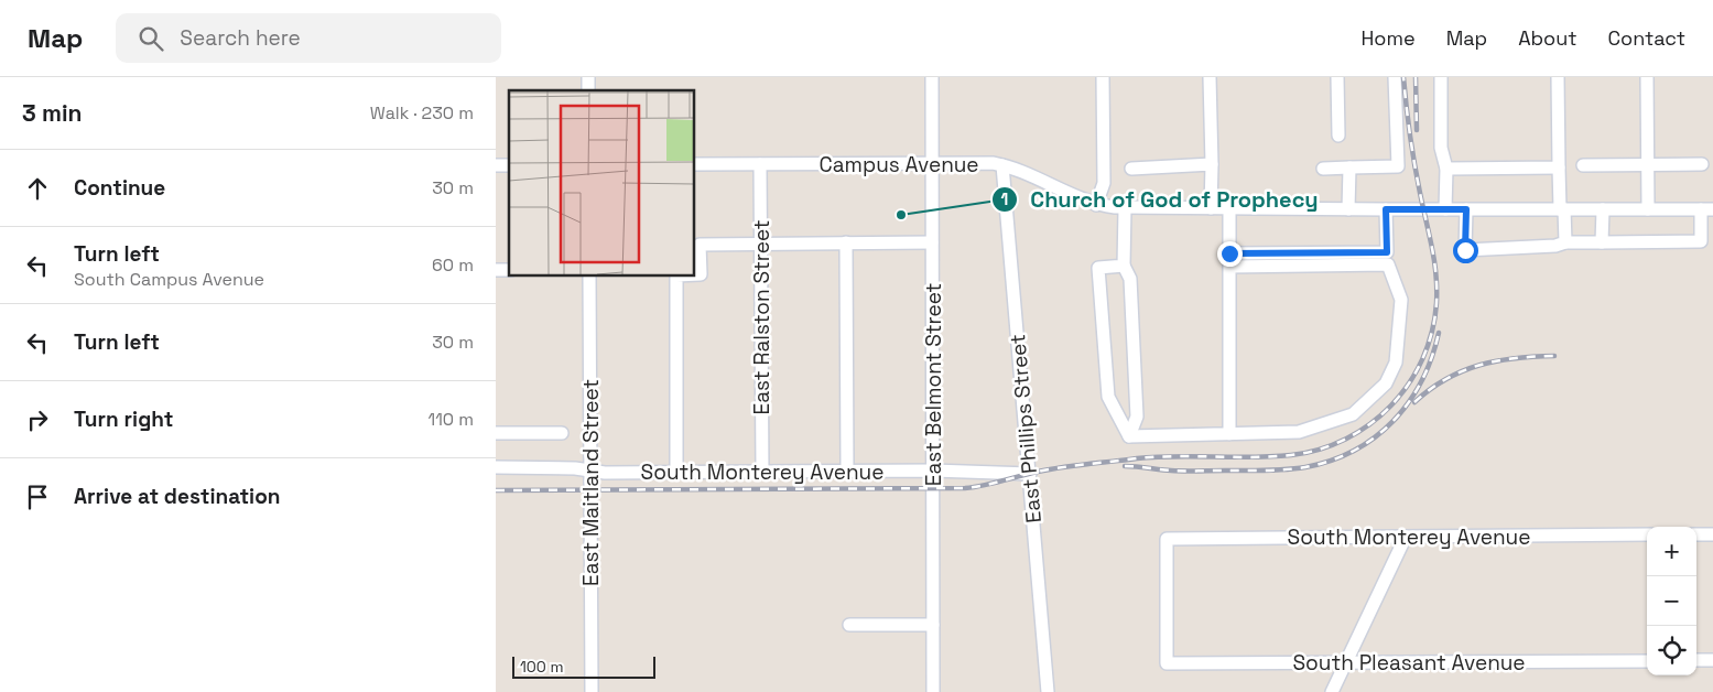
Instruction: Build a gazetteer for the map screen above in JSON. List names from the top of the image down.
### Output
{
  "streets": {
    "street": [
      "Campus Avenue",
      "East Ralston Street",
      "East Belmont Street",
      "East Phillips Street",
      "South Monterey Avenue",
      "East Maitland Street",
      "South Pleasant Avenue"
    ]
  },
  "crossings": [
    ["Campus Avenue", "East Ralston Street"],
    ["Campus Avenue", "East Belmont Street"],
    ["Campus Avenue", "East Phillips Street"],
    ["East Ralston Street", "South Monterey Avenue"],
    ["East Belmont Street", "South Monterey Avenue"],
    ["East Phillips Street", "South Monterey Avenue"],
    ["South Monterey Avenue", "East Maitland Street"],
    ["South Monterey Avenue", "South Pleasant Avenue"]
  ],
  "places": ["Church of God of Prophecy"],
  "scale_bar": "100 m",
  "page": {
    "header": "Map",
    "search": "Search here",
    "nav": [
      "Home",
      "Map",
      "About",
      "Contact"
    ],
    "heading": ["3 min", "Walk · 230 m"],
    "list": [
      ["Continue", "30 m"],
      ["Turn left", "South Campus Avenue", "60 m"],
      ["Turn left", "30 m"],
      ["Turn right", "110 m"],
      "Arrive at destination"
    ],
    "map_buttons": ["+", "−"],
    "scale": "100 m"
  }
}
